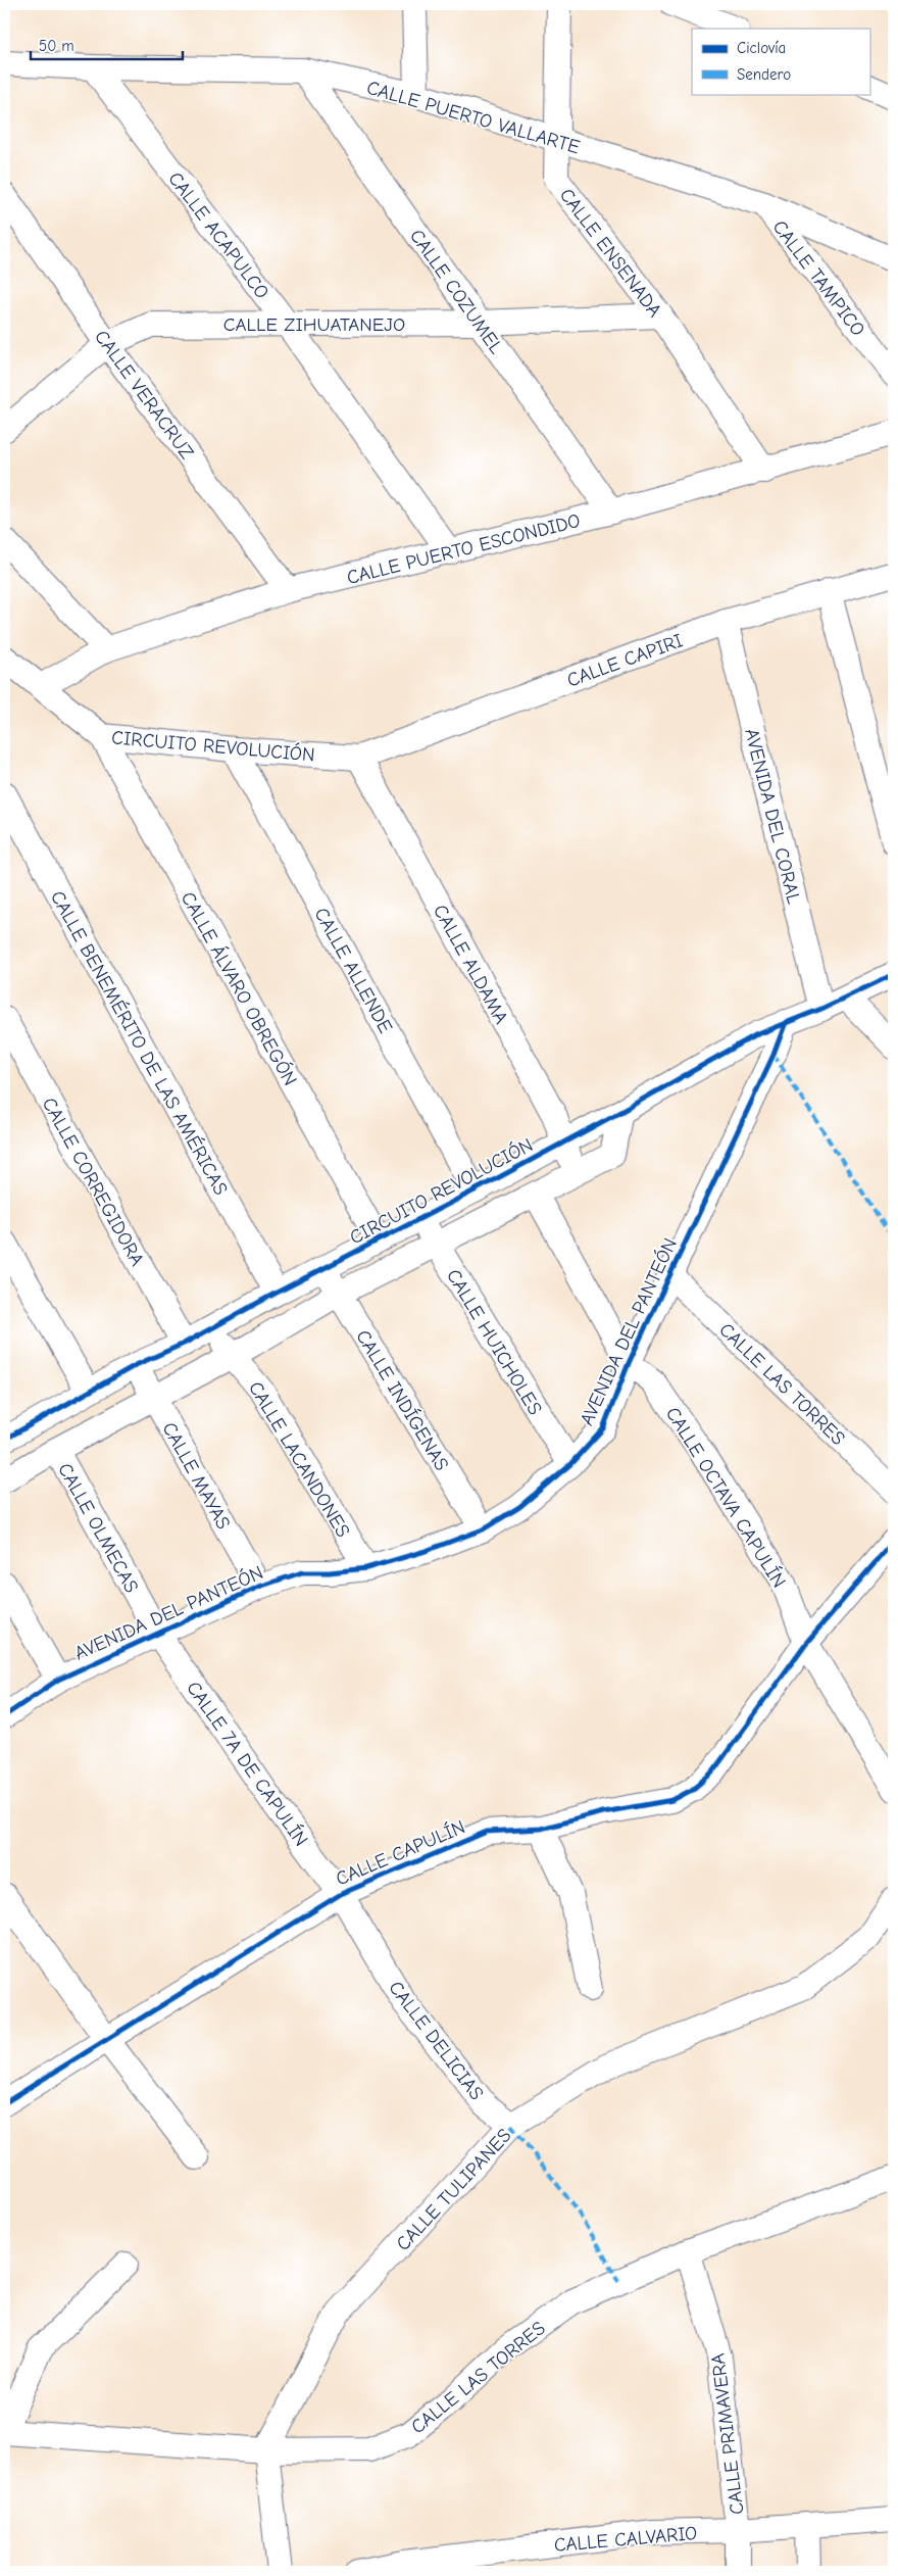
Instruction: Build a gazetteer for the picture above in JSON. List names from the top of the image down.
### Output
{
  "streets": {
    "street": [
      "CALLE PUERTO VALLARTE",
      "CALLE ACAPULCO",
      "CALLE ENSENADA",
      "CALLE TAMPICO",
      "CALLE COZUMEL",
      "CALLE ZIHUATANEJO",
      "CALLE VERACRUZ",
      "CALLE PUERTO ESCONDIDO",
      "CALLE CAPIRI",
      "CIRCUITO REVOLUCIÓN",
      "AVENIDA DEL CORAL",
      "CALLE ALDAMA",
      "CALLE ALLENDE",
      "CALLE ÁLVARO OBREGÓN",
      "CALLE BENEMÉRITO DE LAS AMÉRICAS",
      "CALLE CORREGIDORA",
      "AVENIDA DEL PANTEÓN",
      "CALLE HUICHOLES",
      "CALLE LAS TORRES",
      "CALLE INDÍGENAS",
      "CALLE LACANDONES",
      "CALLE MAYAS",
      "CALLE OCTAVA CAPULÍN",
      "CALLE OLMECAS",
      "CALLE 7A DE CAPULÍN",
      "CALLE CAPULÍN",
      "CALLE DELICIAS",
      "CALLE TULIPANES",
      "CALLE PRIMAVERA",
      "CALLE CALVARIO"
    ]
  },
  "crossings": [
    ["CALLE PUERTO VALLARTE", "CALLE ACAPULCO"],
    ["CALLE PUERTO VALLARTE", "CALLE ENSENADA"],
    ["CALLE PUERTO VALLARTE", "CALLE TAMPICO"],
    ["CALLE PUERTO VALLARTE", "CALLE COZUMEL"],
    ["CALLE ACAPULCO", "CALLE ZIHUATANEJO"],
    ["CALLE ACAPULCO", "CALLE PUERTO ESCONDIDO"],
    ["CALLE ENSENADA", "CALLE ZIHUATANEJO"],
    ["CALLE ENSENADA", "CALLE PUERTO ESCONDIDO"],
    ["CALLE COZUMEL", "CALLE ZIHUATANEJO"],
    ["CALLE COZUMEL", "CALLE PUERTO ESCONDIDO"],
    ["CALLE ZIHUATANEJO", "CALLE VERACRUZ"],
    ["CALLE VERACRUZ", "CALLE PUERTO ESCONDIDO"],
    ["CALLE PUERTO ESCONDIDO", "CIRCUITO REVOLUCIÓN"],
    ["CALLE CAPIRI", "CIRCUITO REVOLUCIÓN"],
    ["CALLE CAPIRI", "AVENIDA DEL CORAL"],
    ["CALLE CAPIRI", "CALLE ALDAMA"],
    ["CIRCUITO REVOLUCIÓN", "AVENIDA DEL CORAL"],
    ["CIRCUITO REVOLUCIÓN", "CALLE ALDAMA"],
    ["CIRCUITO REVOLUCIÓN", "CALLE ALLENDE"],
    ["CIRCUITO REVOLUCIÓN", "CALLE ÁLVARO OBREGÓN"],
    ["CIRCUITO REVOLUCIÓN", "CALLE BENEMÉRITO DE LAS AMÉRICAS"],
    ["CIRCUITO REVOLUCIÓN", "CALLE CORREGIDORA"],
    ["CIRCUITO REVOLUCIÓN", "AVENIDA DEL PANTEÓN"],
    ["CIRCUITO REVOLUCIÓN", "CALLE HUICHOLES"],
    ["CIRCUITO REVOLUCIÓN", "CALLE INDÍGENAS"],
    ["CIRCUITO REVOLUCIÓN", "CALLE LACANDONES"],
    ["CIRCUITO REVOLUCIÓN", "CALLE MAYAS"],
    ["AVENIDA DEL PANTEÓN", "CALLE HUICHOLES"],
    ["AVENIDA DEL PANTEÓN", "CALLE LAS TORRES"],
    ["AVENIDA DEL PANTEÓN", "CALLE INDÍGENAS"],
    ["AVENIDA DEL PANTEÓN", "CALLE LACANDONES"],
    ["AVENIDA DEL PANTEÓN", "CALLE MAYAS"],
    ["AVENIDA DEL PANTEÓN", "CALLE OCTAVA CAPULÍN"],
    ["AVENIDA DEL PANTEÓN", "CALLE OLMECAS"],
    ["AVENIDA DEL PANTEÓN", "CALLE 7A DE CAPULÍN"],
    ["CALLE LAS TORRES", "CALLE TULIPANES"],
    ["CALLE LAS TORRES", "CALLE PRIMAVERA"],
    ["CALLE OCTAVA CAPULÍN", "CALLE CAPULÍN"],
    ["CALLE OLMECAS", "CALLE 7A DE CAPULÍN"],
    ["CALLE 7A DE CAPULÍN", "CALLE CAPULÍN"],
    ["CALLE 7A DE CAPULÍN", "CALLE DELICIAS"],
    ["CALLE CAPULÍN", "CALLE DELICIAS"],
    ["CALLE DELICIAS", "CALLE TULIPANES"],
    ["CALLE PRIMAVERA", "CALLE CALVARIO"]
  ],
  "legend": ["Ciclovía", "Sendero"],
  "scale_bar": "50 m"
}
